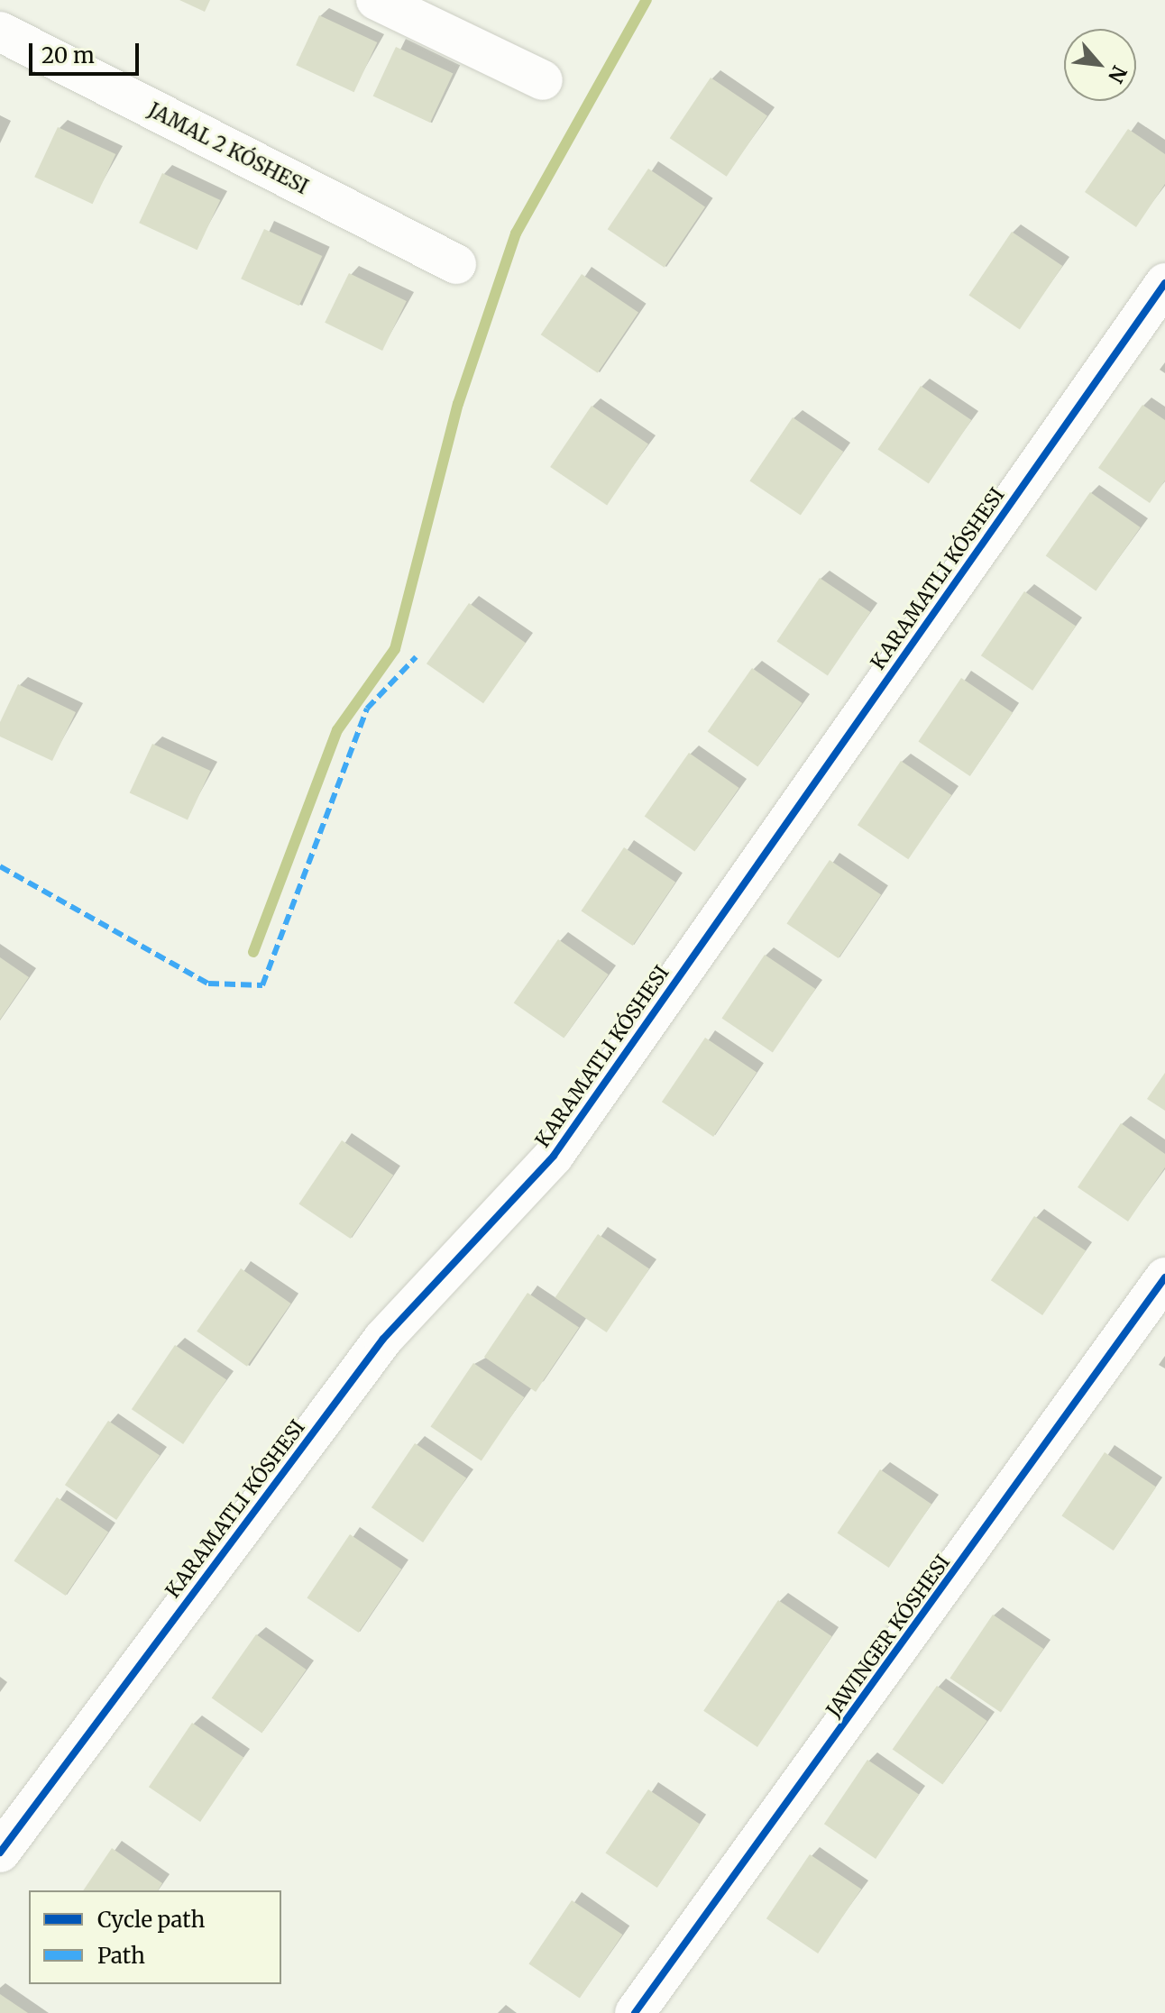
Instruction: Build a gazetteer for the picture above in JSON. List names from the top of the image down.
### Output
{
  "streets": {
    "street": ["JAMAL 2 KÓSHESI"],
    "cycle path": ["KARAMATLI KÓSHESI", "JAWINGER KÓSHESI"]
  },
  "legend": ["Cycle path", "Path"],
  "scale_bar": "20 m",
  "north": "bottom right"
}
